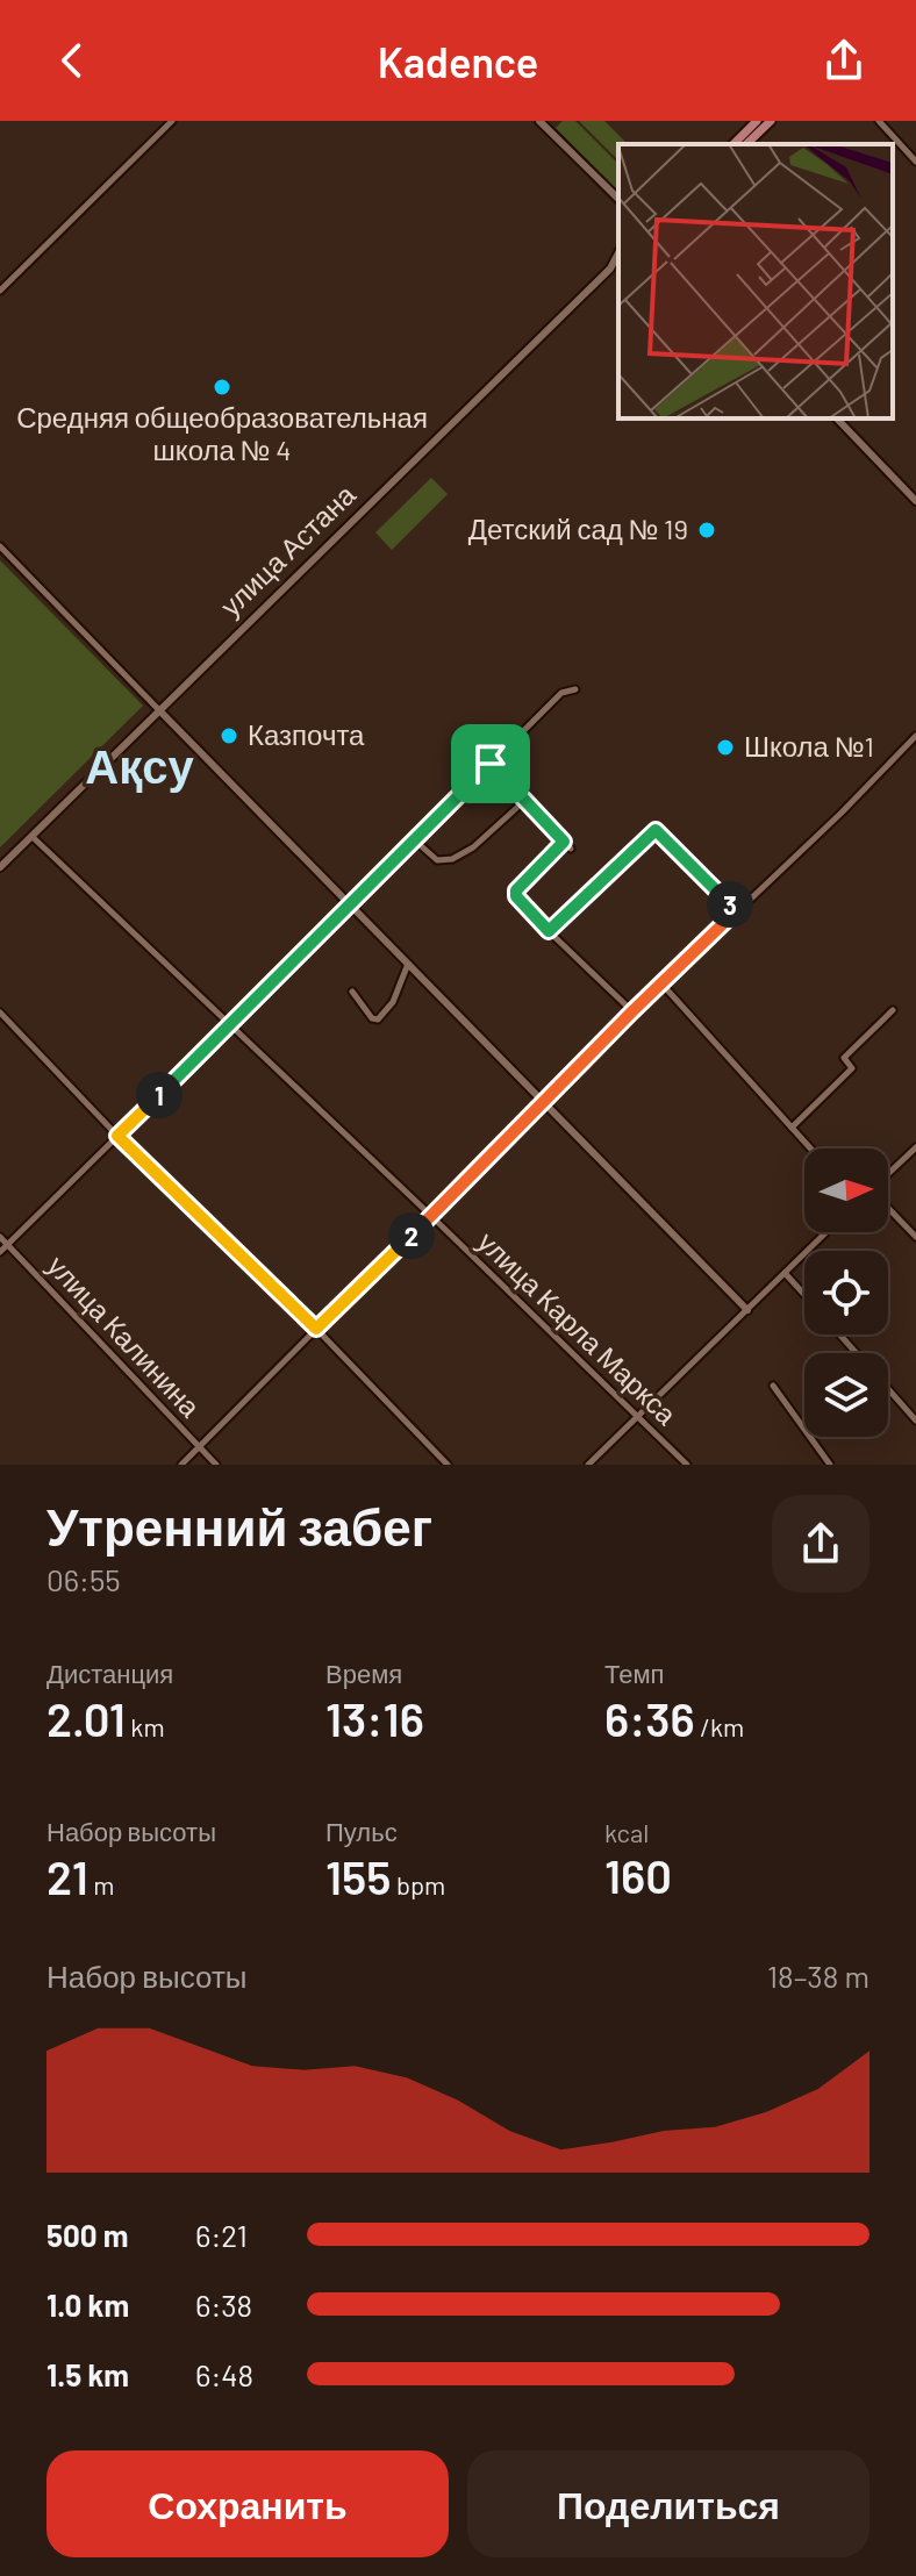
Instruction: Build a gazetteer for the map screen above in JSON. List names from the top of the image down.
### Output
{
  "streets": {
    "street": ["улица Астана", "улица Карла Маркса", "улица Калинина"]
  },
  "crossings": [
    ["улица Астана", "улица Карла Маркса"]
  ],
  "districts": ["Ақсу"],
  "places": [
    "Средняя общеобразовательная школа № 4",
    "Детский сад № 19",
    "Казпочта",
    "Школа №1"
  ],
  "north": "right",
  "page": {
    "header": "Kadence",
    "pins": ["3", "1", "2"],
    "heading": ["Утренний забег", "06:55"],
    "stats": [
      ["Дистанция", "2.01 km"],
      ["Время", "13:16"],
      ["Темп", "6:36 /km"],
      ["Набор высоты", "21 m"],
      ["Пульс", "155 bpm"],
      ["kcal", "160"]
    ],
    "chart": ["Набор высоты", "18–38 m"],
    "list": [
      {
        "name": "500 m",
        "note": "6:21"
      },
      {
        "name": "1.0 km",
        "note": "6:38"
      },
      {
        "name": "1.5 km",
        "note": "6:48"
      }
    ],
    "buttons": ["Сохранить", "Поделиться"]
  }
}
